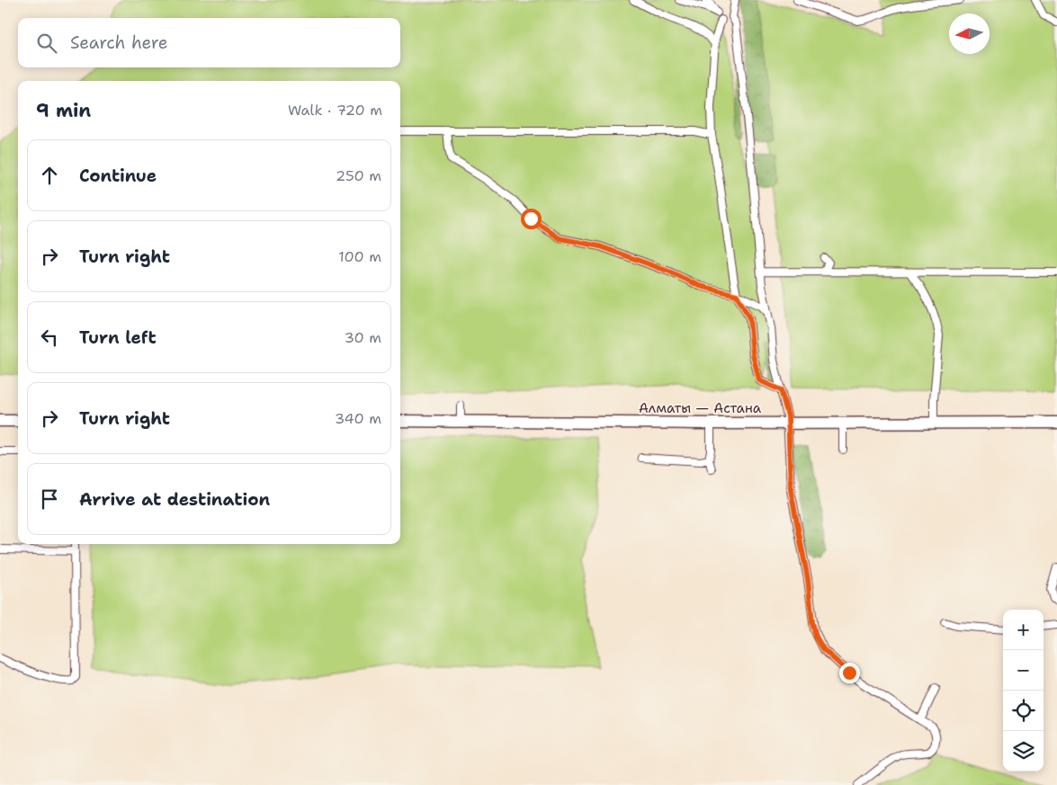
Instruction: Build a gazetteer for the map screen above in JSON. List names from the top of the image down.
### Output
{
  "streets": {
    "highway": ["Алматы — Астана"]
  },
  "north": "left",
  "page": {
    "search": "Search here",
    "heading": ["9 min", "Walk · 720 m"],
    "list": [
      ["Continue", "250 m"],
      ["Turn right", "100 m"],
      ["Turn left", "30 m"],
      ["Turn right", "340 m"],
      "Arrive at destination"
    ],
    "map_buttons": ["+", "−"]
  }
}
